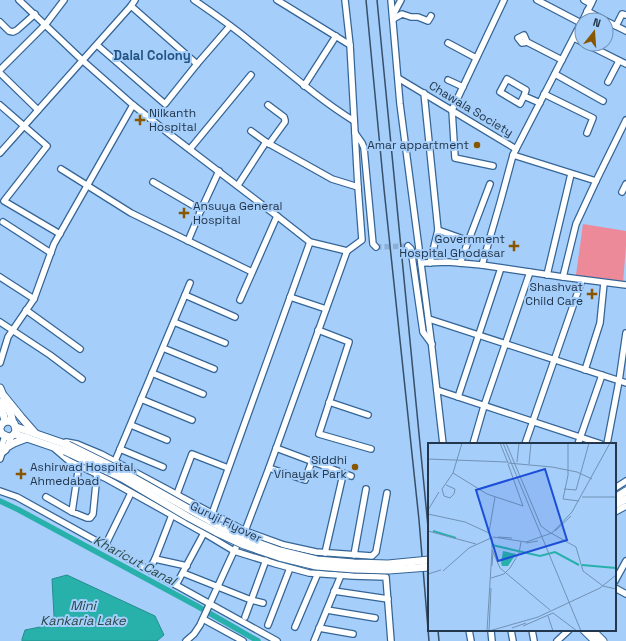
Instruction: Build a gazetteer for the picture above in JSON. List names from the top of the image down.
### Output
{
  "streets": {
    "main road": ["Guruji Flyover"],
    "street": ["Chawala Society"]
  },
  "districts": ["Dalal Colony"],
  "water": ["Kharicut Canal", "Mini Kankaria Lake"],
  "places": {
    "health": [
      "Nilkanth Hospital",
      "Ansuya General Hospital",
      "Government Hospital Ghodasar",
      "Shashvat Child Care",
      "Ashirwad Hospital, Ahmedabad"
    ],
    "other": ["Amar appartment", "Siddhi Vinayak Park"]
  },
  "north": "top"
}
